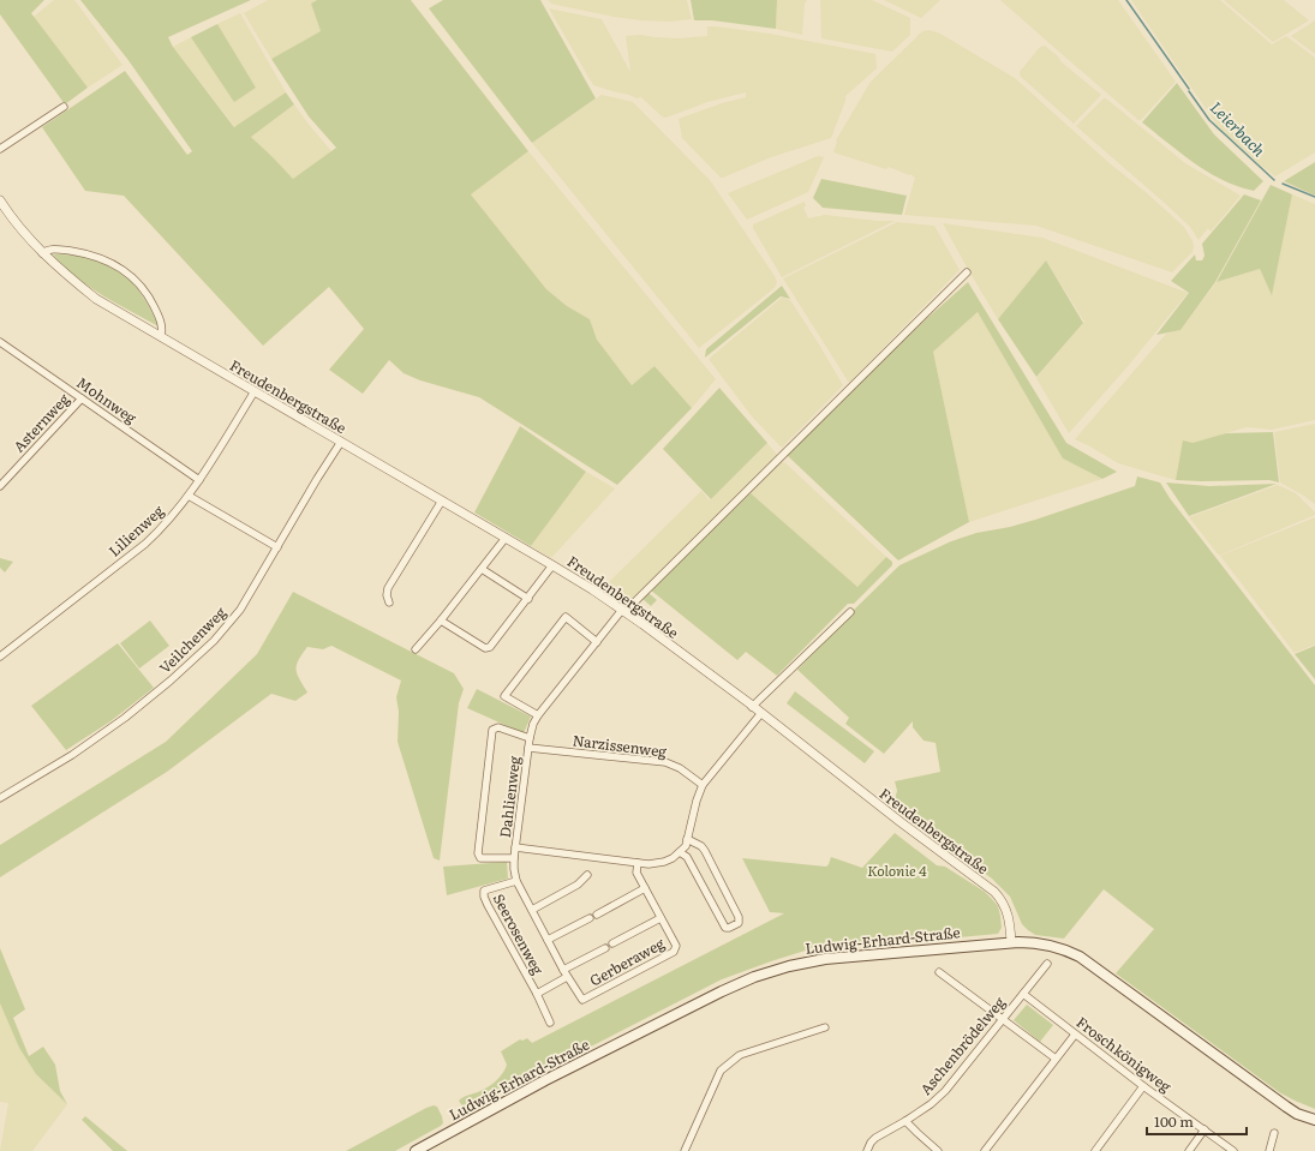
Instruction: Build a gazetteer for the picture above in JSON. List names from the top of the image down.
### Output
{
  "streets": {
    "main road": ["Ludwig-Erhard-Straße"],
    "street": [
      "Freudenbergstraße",
      "Mohnweg",
      "Asternweg",
      "Lilienweg",
      "Veilchenweg",
      "Narzissenweg",
      "Dahlienweg",
      "Seerosenweg",
      "Gerberaweg",
      "Aschenbrödelweg",
      "Froschkönigweg"
    ]
  },
  "crossings": [
    ["Freudenbergstraße", "Lilienweg"],
    ["Freudenbergstraße", "Veilchenweg"],
    ["Freudenbergstraße", "Dahlienweg"],
    ["Freudenbergstraße", "Ludwig-Erhard-Straße"],
    ["Mohnweg", "Asternweg"],
    ["Mohnweg", "Lilienweg"],
    ["Narzissenweg", "Dahlienweg"],
    ["Dahlienweg", "Seerosenweg"],
    ["Dahlienweg", "Gerberaweg"],
    ["Aschenbrödelweg", "Froschkönigweg"]
  ],
  "water": ["Leierbach"],
  "parks": ["Kolonie 4"],
  "scale_bar": "100 m"
}
